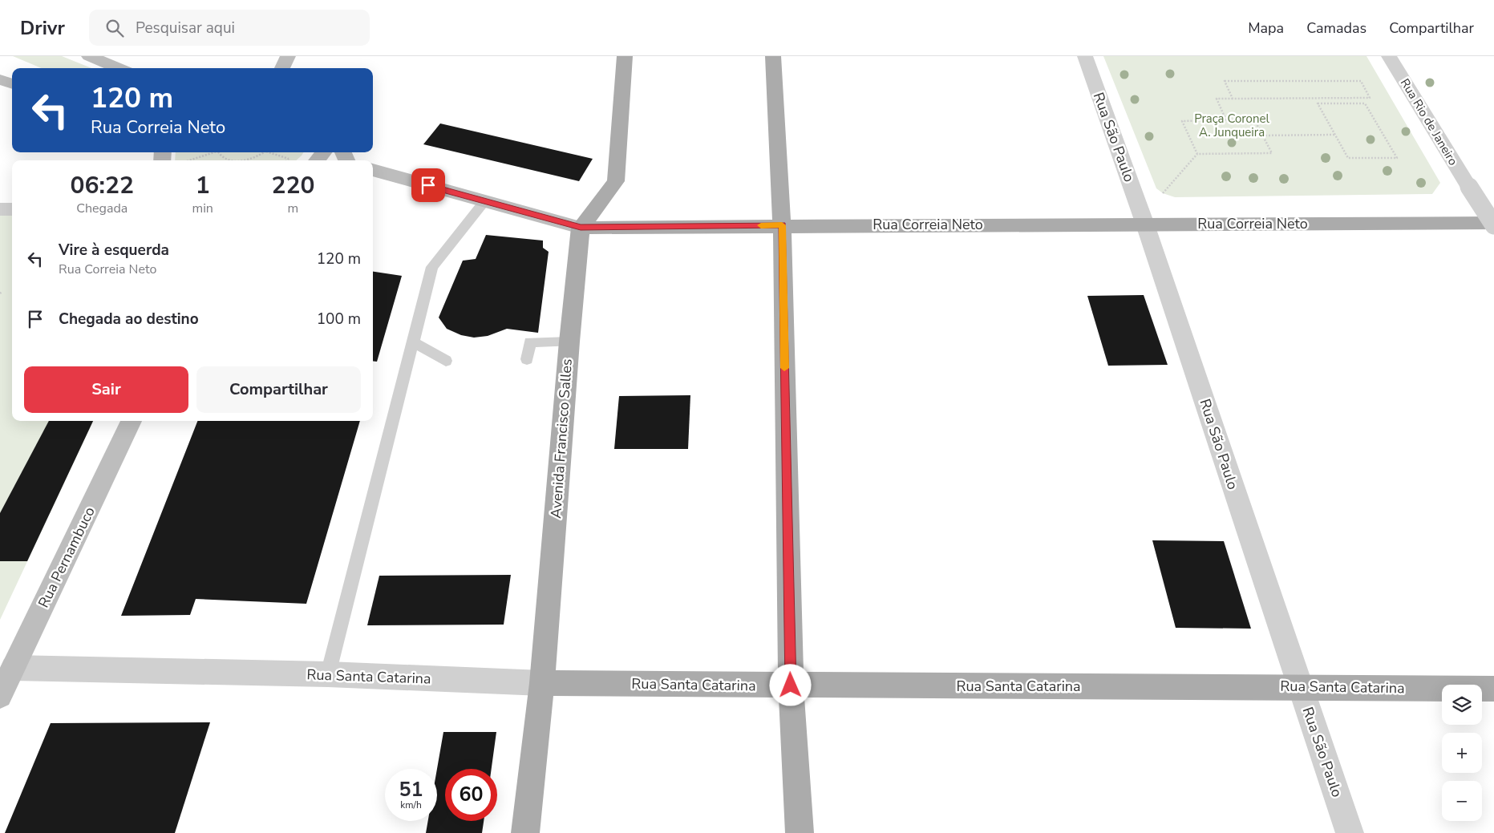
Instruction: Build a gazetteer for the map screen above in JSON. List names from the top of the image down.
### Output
{
  "streets": {
    "main road": ["Rua Correia Neto", "Avenida Francisco Salles", "Rua Santa Catarina"],
    "street": ["Rua Rio de Janeiro", "Rua São Paulo", "Rua Pernambuco"]
  },
  "crossings": [
    ["Rua Rio de Janeiro", "Rua Correia Neto"],
    ["Rua São Paulo", "Rua Correia Neto"],
    ["Rua São Paulo", "Rua Santa Catarina"],
    ["Rua Correia Neto", "Avenida Francisco Salles"],
    ["Avenida Francisco Salles", "Rua Santa Catarina"],
    ["Rua Pernambuco", "Rua Santa Catarina"]
  ],
  "parks": ["Praça Coronel A. Junqueira"],
  "page": {
    "header": "Drivr",
    "search": "Pesquisar aqui",
    "nav": ["Mapa", "Camadas", "Compartilhar"],
    "turn": ["120 m", "Rua Correia Neto"],
    "eta": [
      "06:22",
      "Chegada",
      "1",
      "min",
      "220",
      "m"
    ],
    "list": [
      {
        "name": "Vire à esquerda",
        "note": "Rua Correia Neto",
        "value": "120 m"
      },
      {
        "name": "Chegada ao destino",
        "value": "100 m"
      }
    ],
    "buttons": ["Sair", "Compartilhar"],
    "map_buttons": ["+", "−"],
    "speed": "51 km/h",
    "limit": "60"
  }
}
